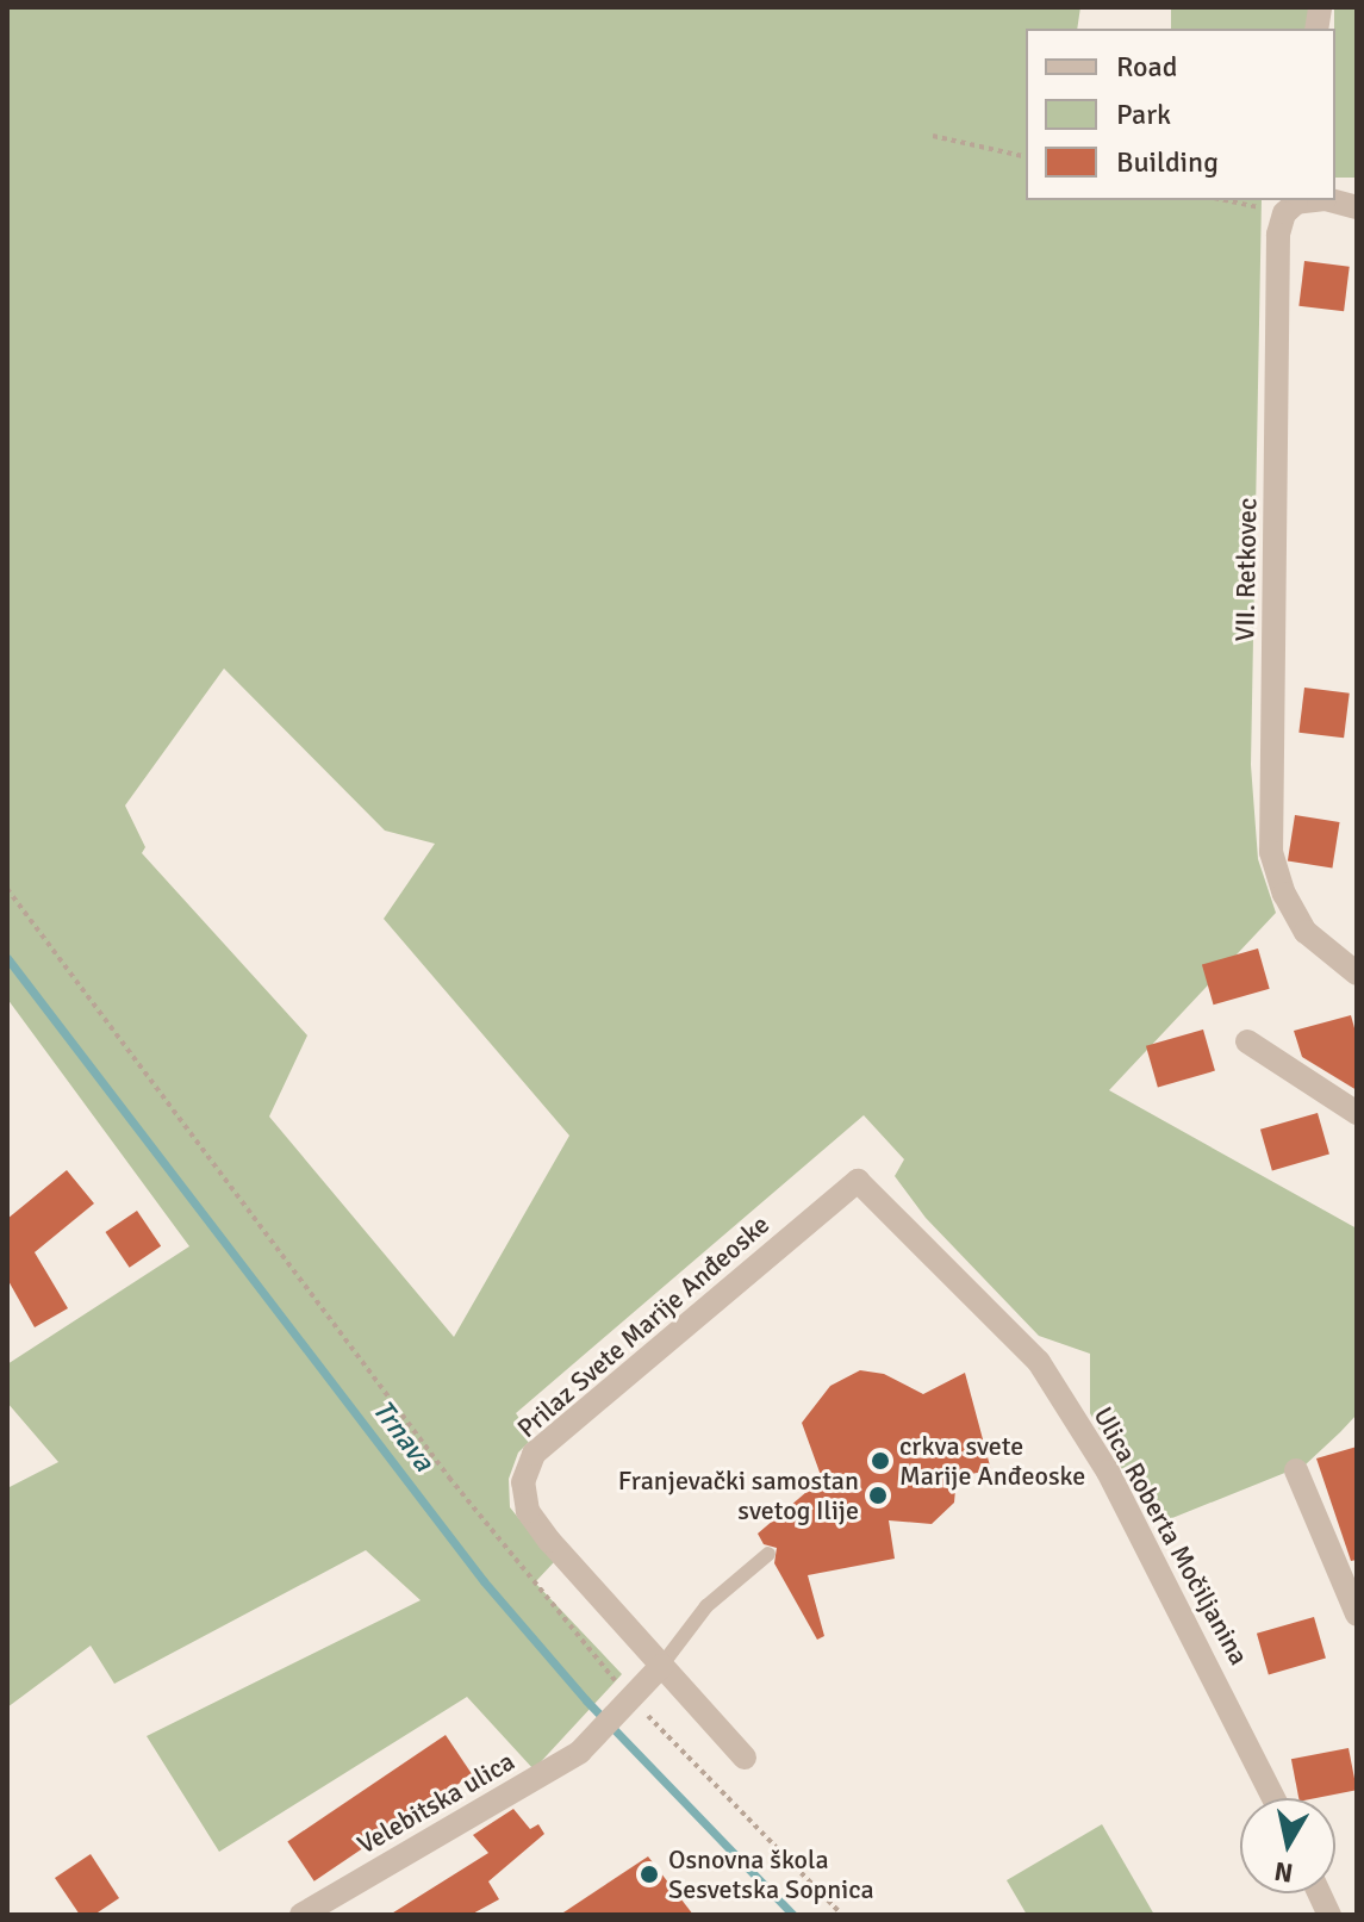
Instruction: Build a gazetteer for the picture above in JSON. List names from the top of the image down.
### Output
{
  "streets": {
    "street": [
      "VII. Retkovec",
      "Prilaz Svete Marije Anđeoske",
      "Ulica Roberta Močiljanina",
      "Velebitska ulica"
    ]
  },
  "crossings": [
    ["Prilaz Svete Marije Anđeoske", "Ulica Roberta Močiljanina"]
  ],
  "water": ["Trnava"],
  "places": ["crkva svete Marije Anđeoske", "Franjevački samostan svetog Ilije", "Osnovna škola Sesvetska Sopnica"],
  "legend": ["Road", "Park", "Building"],
  "north": "bottom"
}
